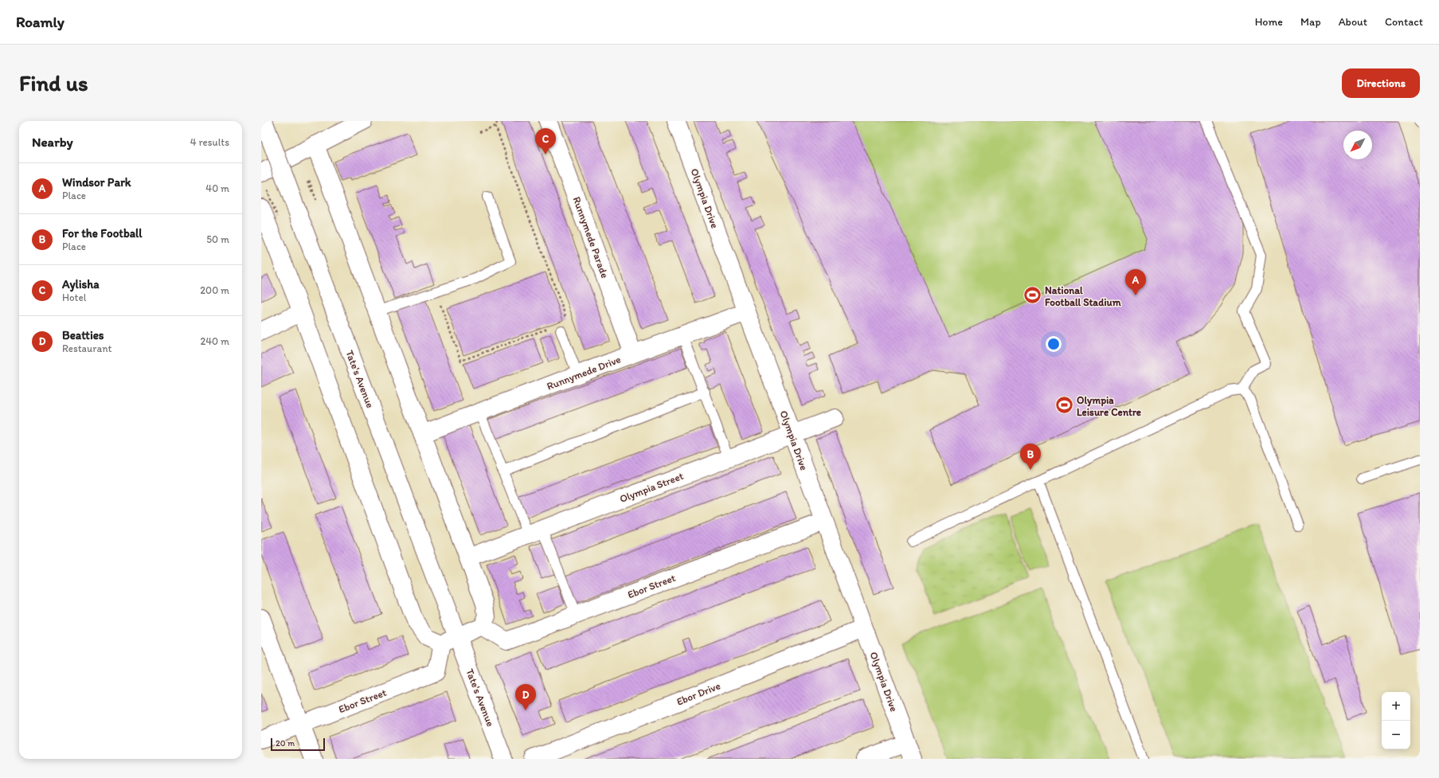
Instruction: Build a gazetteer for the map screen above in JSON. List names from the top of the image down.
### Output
{
  "streets": {
    "street": [
      "Olympia Drive",
      "Runnymede Parade",
      "Runnymede Drive",
      "Tate's Avenue",
      "Olympia Street",
      "Ebor Street",
      "Ebor Drive"
    ]
  },
  "crossings": [
    ["Olympia Drive", "Runnymede Drive"],
    ["Olympia Drive", "Olympia Street"],
    ["Olympia Drive", "Ebor Street"],
    ["Olympia Drive", "Ebor Drive"],
    ["Runnymede Parade", "Runnymede Drive"]
  ],
  "places": {
    "sports": ["National Football Stadium", "Olympia Leisure Centre"]
  },
  "scale_bar": "20 m",
  "north": "bottom left",
  "page": {
    "header": "Roamly",
    "nav": [
      "Home",
      "Map",
      "About",
      "Contact"
    ],
    "buttons": "Directions",
    "title": "Find us",
    "heading": ["Nearby", "4 results"],
    "pins": [
      "C",
      "A",
      "B",
      "D"
    ],
    "list": [
      {
        "mark": "A",
        "name": "Windsor Park",
        "note": "Place",
        "value": "40 m"
      },
      {
        "mark": "B",
        "name": "For the Football",
        "note": "Place",
        "value": "50 m"
      },
      {
        "mark": "C",
        "name": "Aylisha",
        "note": "Hotel",
        "value": "200 m"
      },
      {
        "mark": "D",
        "name": "Beatties",
        "note": "Restaurant",
        "value": "240 m"
      }
    ],
    "map_buttons": ["+", "−"],
    "scale": "20 m"
  }
}
